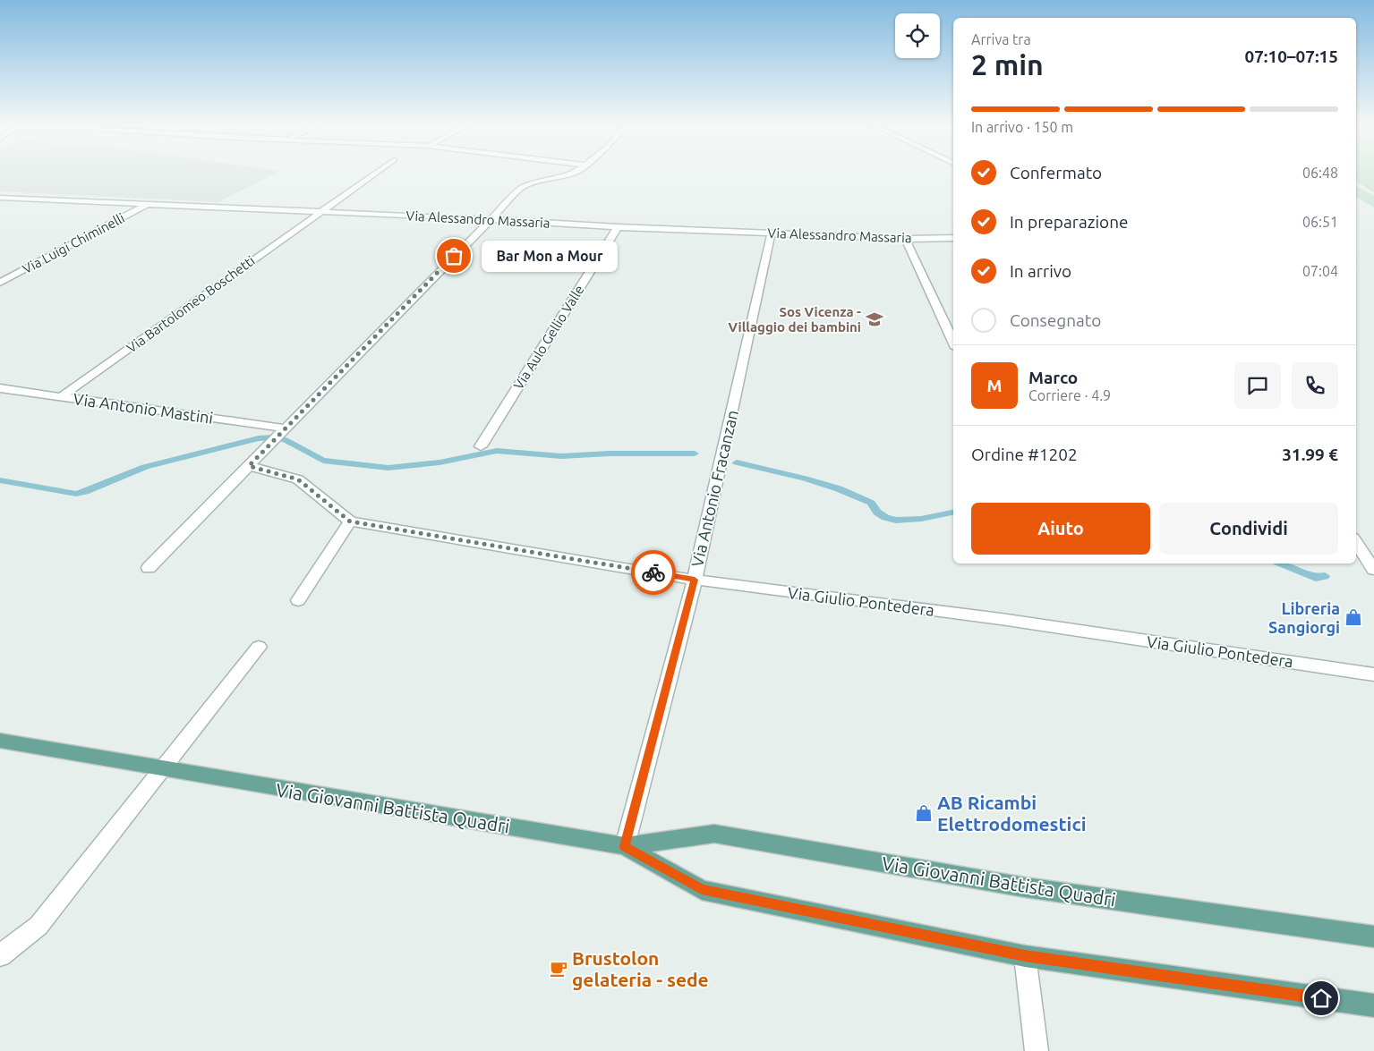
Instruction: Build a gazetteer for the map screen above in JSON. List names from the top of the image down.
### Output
{
  "streets": {
    "main road": ["Via Giovanni Battista Quadri"],
    "street": [
      "Via Alessandro Massaria",
      "Via Luigi Chiminelli",
      "Via Bartolomeo Boschetti",
      "Via Aulo Gellio Valle",
      "Via Antonio Mastini",
      "Via Antonio Fracanzan",
      "Via Giulio Pontedera"
    ]
  },
  "crossings": [
    ["Via Alessandro Massaria", "Via Luigi Chiminelli"],
    ["Via Alessandro Massaria", "Via Bartolomeo Boschetti"],
    ["Via Alessandro Massaria", "Via Aulo Gellio Valle"],
    ["Via Alessandro Massaria", "Via Antonio Fracanzan"],
    ["Via Bartolomeo Boschetti", "Via Antonio Mastini"],
    ["Via Antonio Fracanzan", "Via Giulio Pontedera"],
    ["Via Antonio Fracanzan", "Via Giovanni Battista Quadri"]
  ],
  "places": {
    "other": ["Bar Mon a Mour"],
    "school or university": ["Sos Vicenza - Villaggio dei bambini"],
    "shop": ["Libreria Sangiorgi", "AB Ricambi Elettrodomestici"],
    "cafe": ["Brustolon gelateria - sede"]
  },
  "page": {
    "heading": ["2 min", "Arriva tra", "07:10–07:15"],
    "panel": [
      "Marco",
      "Corriere · 4.9",
      "Ordine #1202",
      "31.99 €"
    ],
    "bar": "In arrivo · 150 m",
    "list": [
      ["Confermato", "06:48"],
      ["In preparazione", "06:51"],
      ["In arrivo", "07:04"],
      "Consegnato"
    ],
    "bubble": "Bar Mon a Mour",
    "round": "M",
    "buttons": ["Aiuto", "Condividi"]
  }
}
